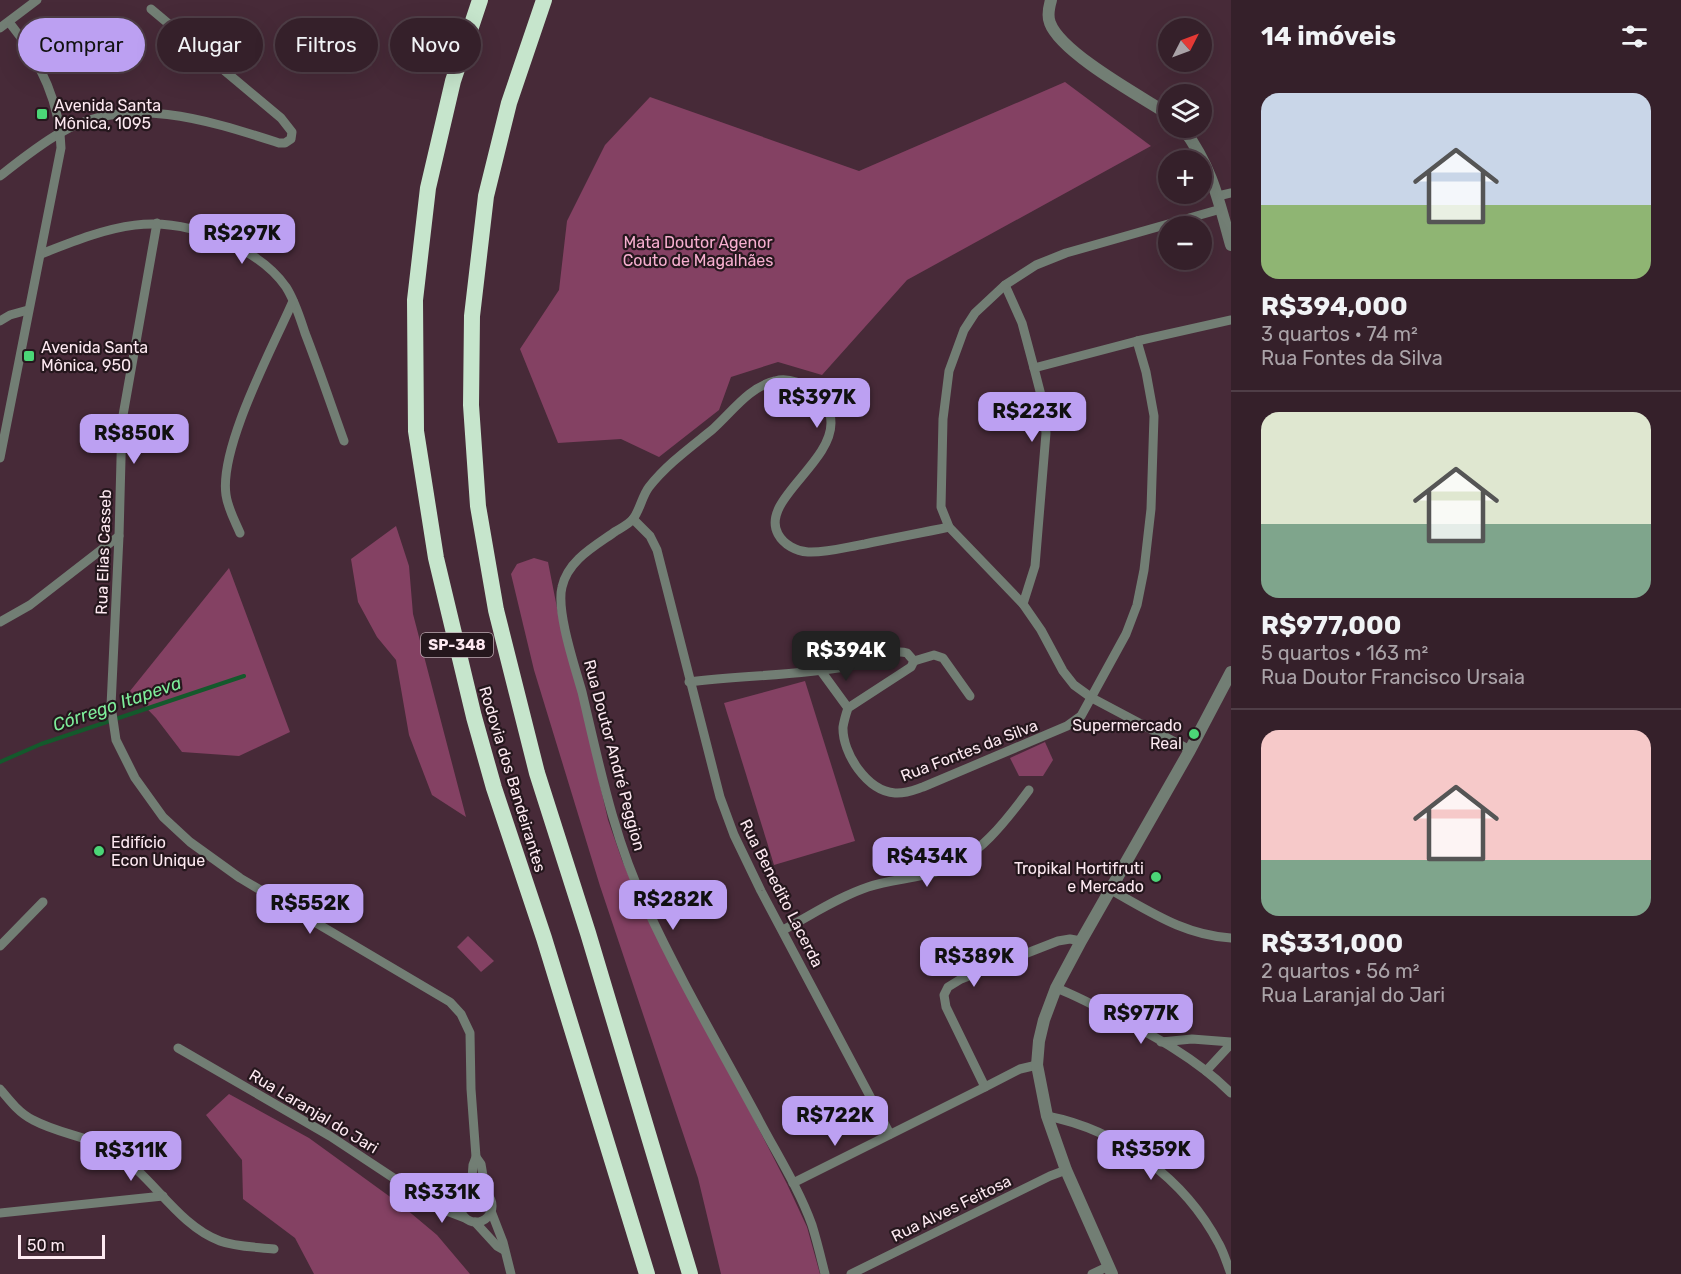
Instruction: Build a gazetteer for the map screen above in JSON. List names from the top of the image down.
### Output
{
  "streets": {
    "highway": ["SP-348", "Rodovia dos Bandeirantes"],
    "street": [
      "Rua Elias Casseb",
      "Rua Fontes da Silva",
      "Rua Doutor André Peggion",
      "Rua Benedito Lacerda",
      "Rua Laranjal do Jari",
      "Rua Alves Feitosa"
    ]
  },
  "crossings": [
    ["Rua Doutor André Peggion", "Rua Benedito Lacerda"]
  ],
  "water": ["Córrego Itapeva"],
  "parks": ["Mata Doutor Agenor Couto de Magalhães"],
  "places": {
    "transit": ["Avenida Santa Mônica, 1095", "Avenida Santa Mônica, 950"],
    "other": ["Supermercado Real", "Edifício Econ Unique", "Tropikal Hortifruti e Mercado"]
  },
  "scale_bar": "50 m",
  "north": "top right",
  "page": {
    "heading": "14 imóveis",
    "map_buttons": ["+", "−"],
    "chip": [
      "Comprar",
      "Alugar",
      "Filtros",
      "Novo"
    ],
    "list": [
      {
        "name": "R$394,000",
        "note": "3 quartos · 74 m² · Rua Fontes da Silva"
      },
      {
        "name": "R$977,000",
        "note": "5 quartos · 163 m² · Rua Doutor Francisco Ursaia"
      },
      {
        "name": "R$331,000",
        "note": "2 quartos · 56 m² · Rua Laranjal do Jari"
      }
    ],
    "price": [
      "R$297K",
      "R$397K",
      "R$223K",
      "R$850K",
      "R$394K",
      "R$434K",
      "R$282K",
      "R$552K",
      "R$389K",
      "R$977K",
      "R$722K",
      "R$359K",
      "R$311K",
      "R$331K"
    ],
    "scale": "50 m"
  }
}
